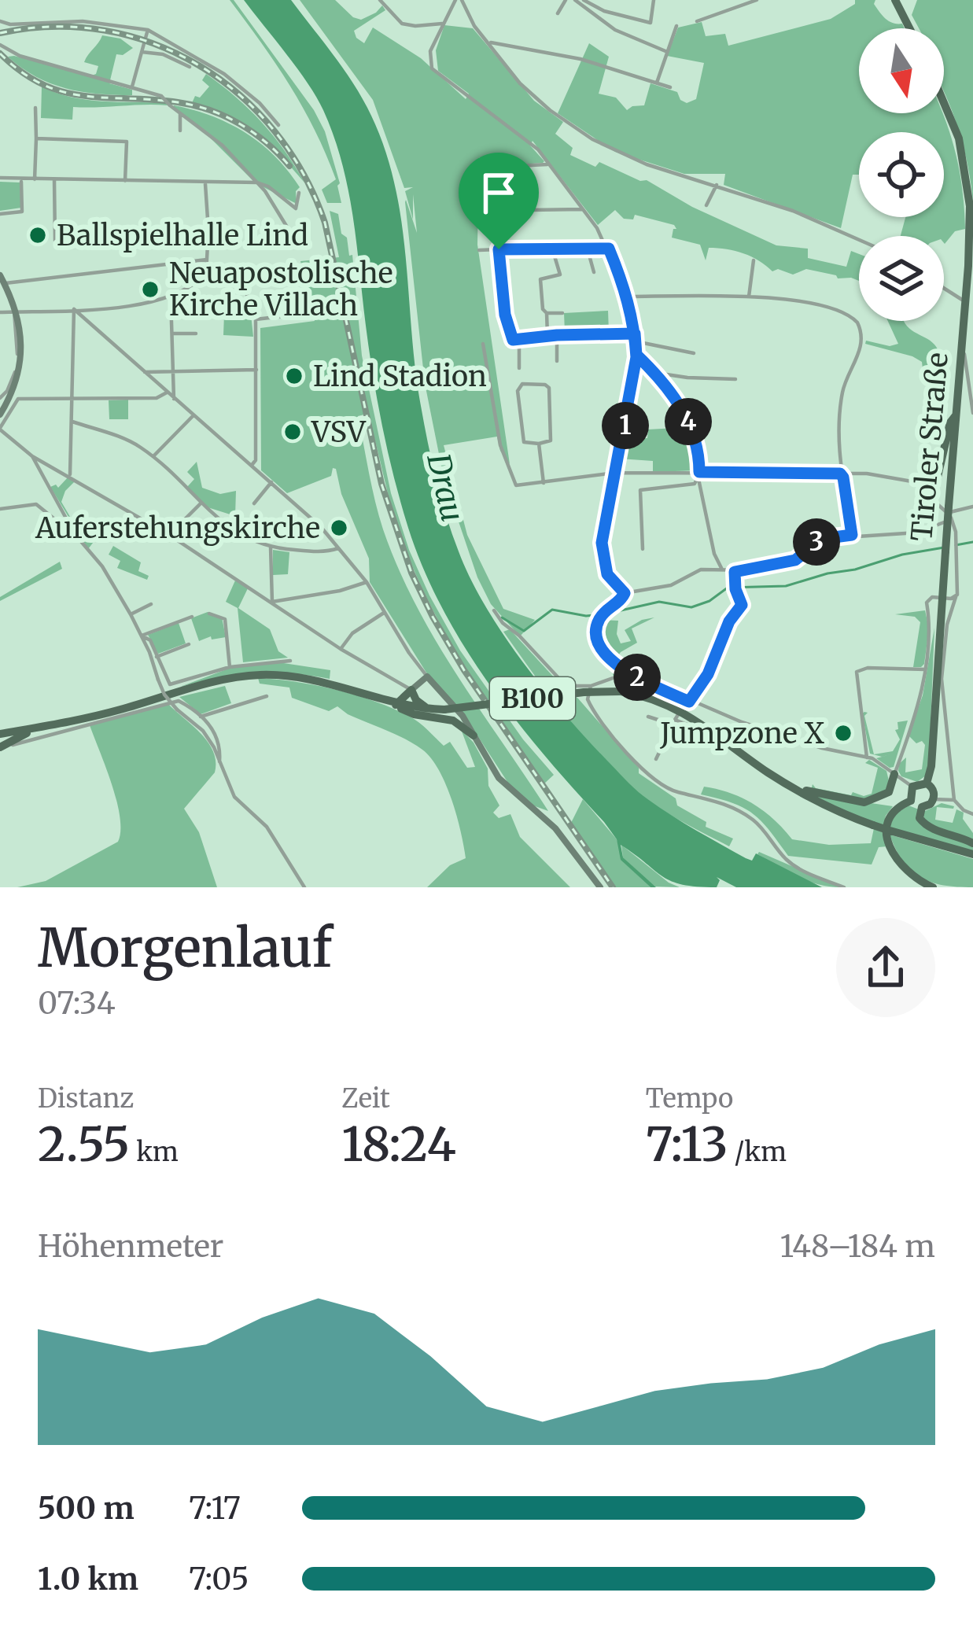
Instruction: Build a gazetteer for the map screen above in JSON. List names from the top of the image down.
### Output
{
  "streets": {
    "main road": ["Tiroler Straße", "B100"]
  },
  "water": ["Drau"],
  "places": [
    "Ballspielhalle Lind",
    "Neuapostolische Kirche Villach",
    "Lind Stadion",
    "VSV",
    "Auferstehungskirche",
    "Jumpzone X"
  ],
  "north": "bottom",
  "page": {
    "pins": [
      "4",
      "1",
      "3",
      "2"
    ],
    "heading": ["Morgenlauf", "07:34"],
    "stats": [
      ["Distanz", "2.55 km"],
      ["Zeit", "18:24"],
      ["Tempo", "7:13 /km"]
    ],
    "chart": ["Höhenmeter", "148–184 m"],
    "list": [
      {
        "name": "500 m",
        "note": "7:17"
      },
      {
        "name": "1.0 km",
        "note": "7:05"
      }
    ]
  }
}
